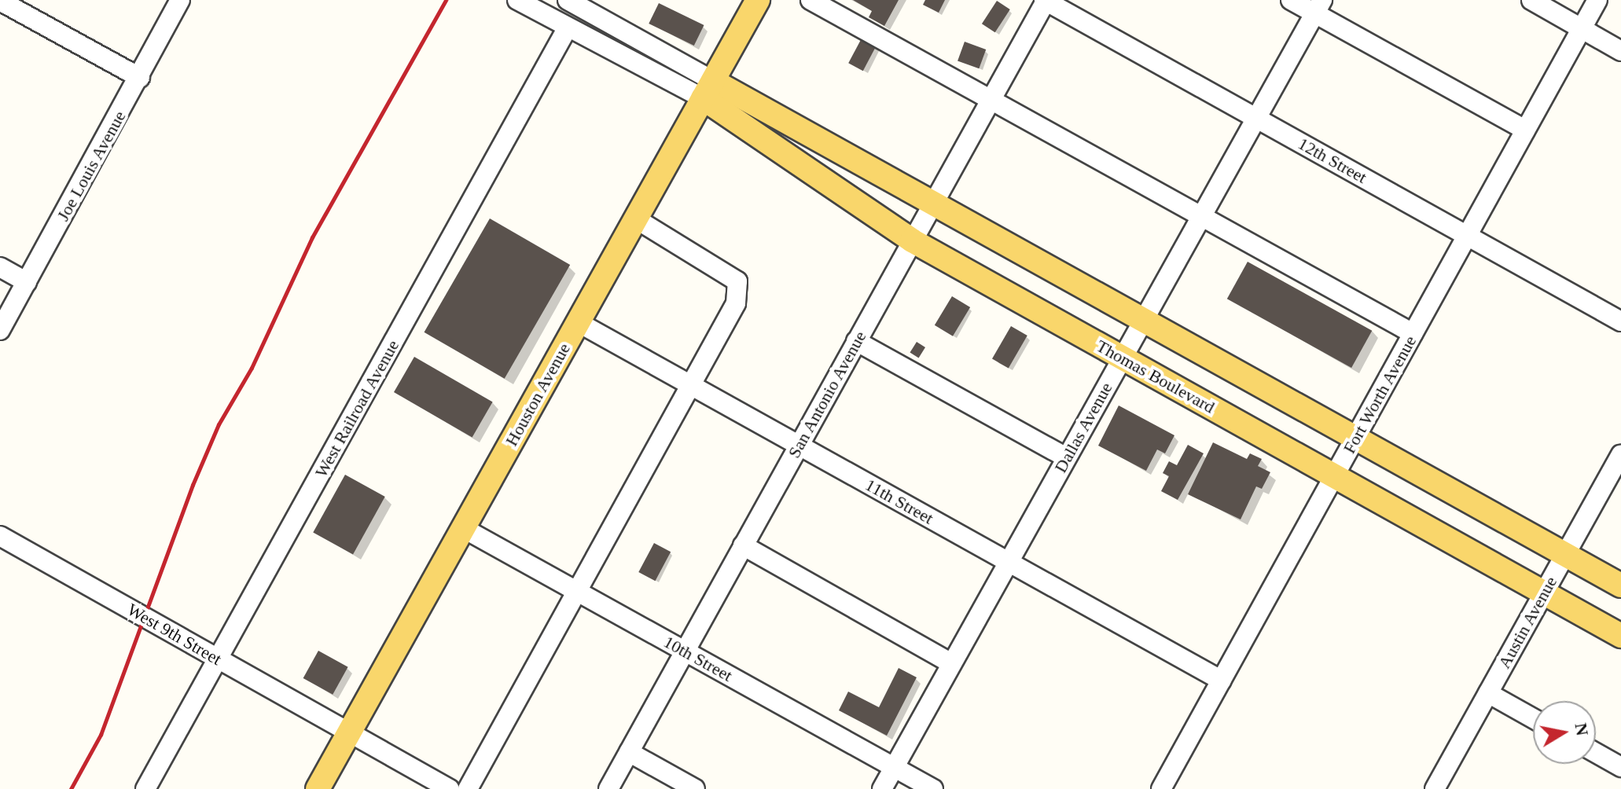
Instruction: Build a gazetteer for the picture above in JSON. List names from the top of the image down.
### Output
{
  "streets": {
    "main road": ["Thomas Boulevard", "Houston Avenue"],
    "street": [
      "12th Street",
      "Joe Louis Avenue",
      "San Antonio Avenue",
      "Fort Worth Avenue",
      "West Railroad Avenue",
      "Dallas Avenue",
      "11th Street",
      "Austin Avenue",
      "West 9th Street",
      "10th Street"
    ]
  },
  "crossings": [
    ["12th Street", "San Antonio Avenue"],
    ["12th Street", "Fort Worth Avenue"],
    ["12th Street", "Dallas Avenue"],
    ["Thomas Boulevard", "Houston Avenue"],
    ["Thomas Boulevard", "San Antonio Avenue"],
    ["Thomas Boulevard", "Fort Worth Avenue"],
    ["Thomas Boulevard", "Dallas Avenue"],
    ["Thomas Boulevard", "Austin Avenue"],
    ["Houston Avenue", "11th Street"],
    ["Houston Avenue", "West 9th Street"],
    ["Houston Avenue", "10th Street"],
    ["San Antonio Avenue", "11th Street"],
    ["San Antonio Avenue", "10th Street"],
    ["Fort Worth Avenue", "11th Street"],
    ["West Railroad Avenue", "West 9th Street"],
    ["Dallas Avenue", "11th Street"],
    ["Dallas Avenue", "10th Street"]
  ],
  "north": "right"
}
